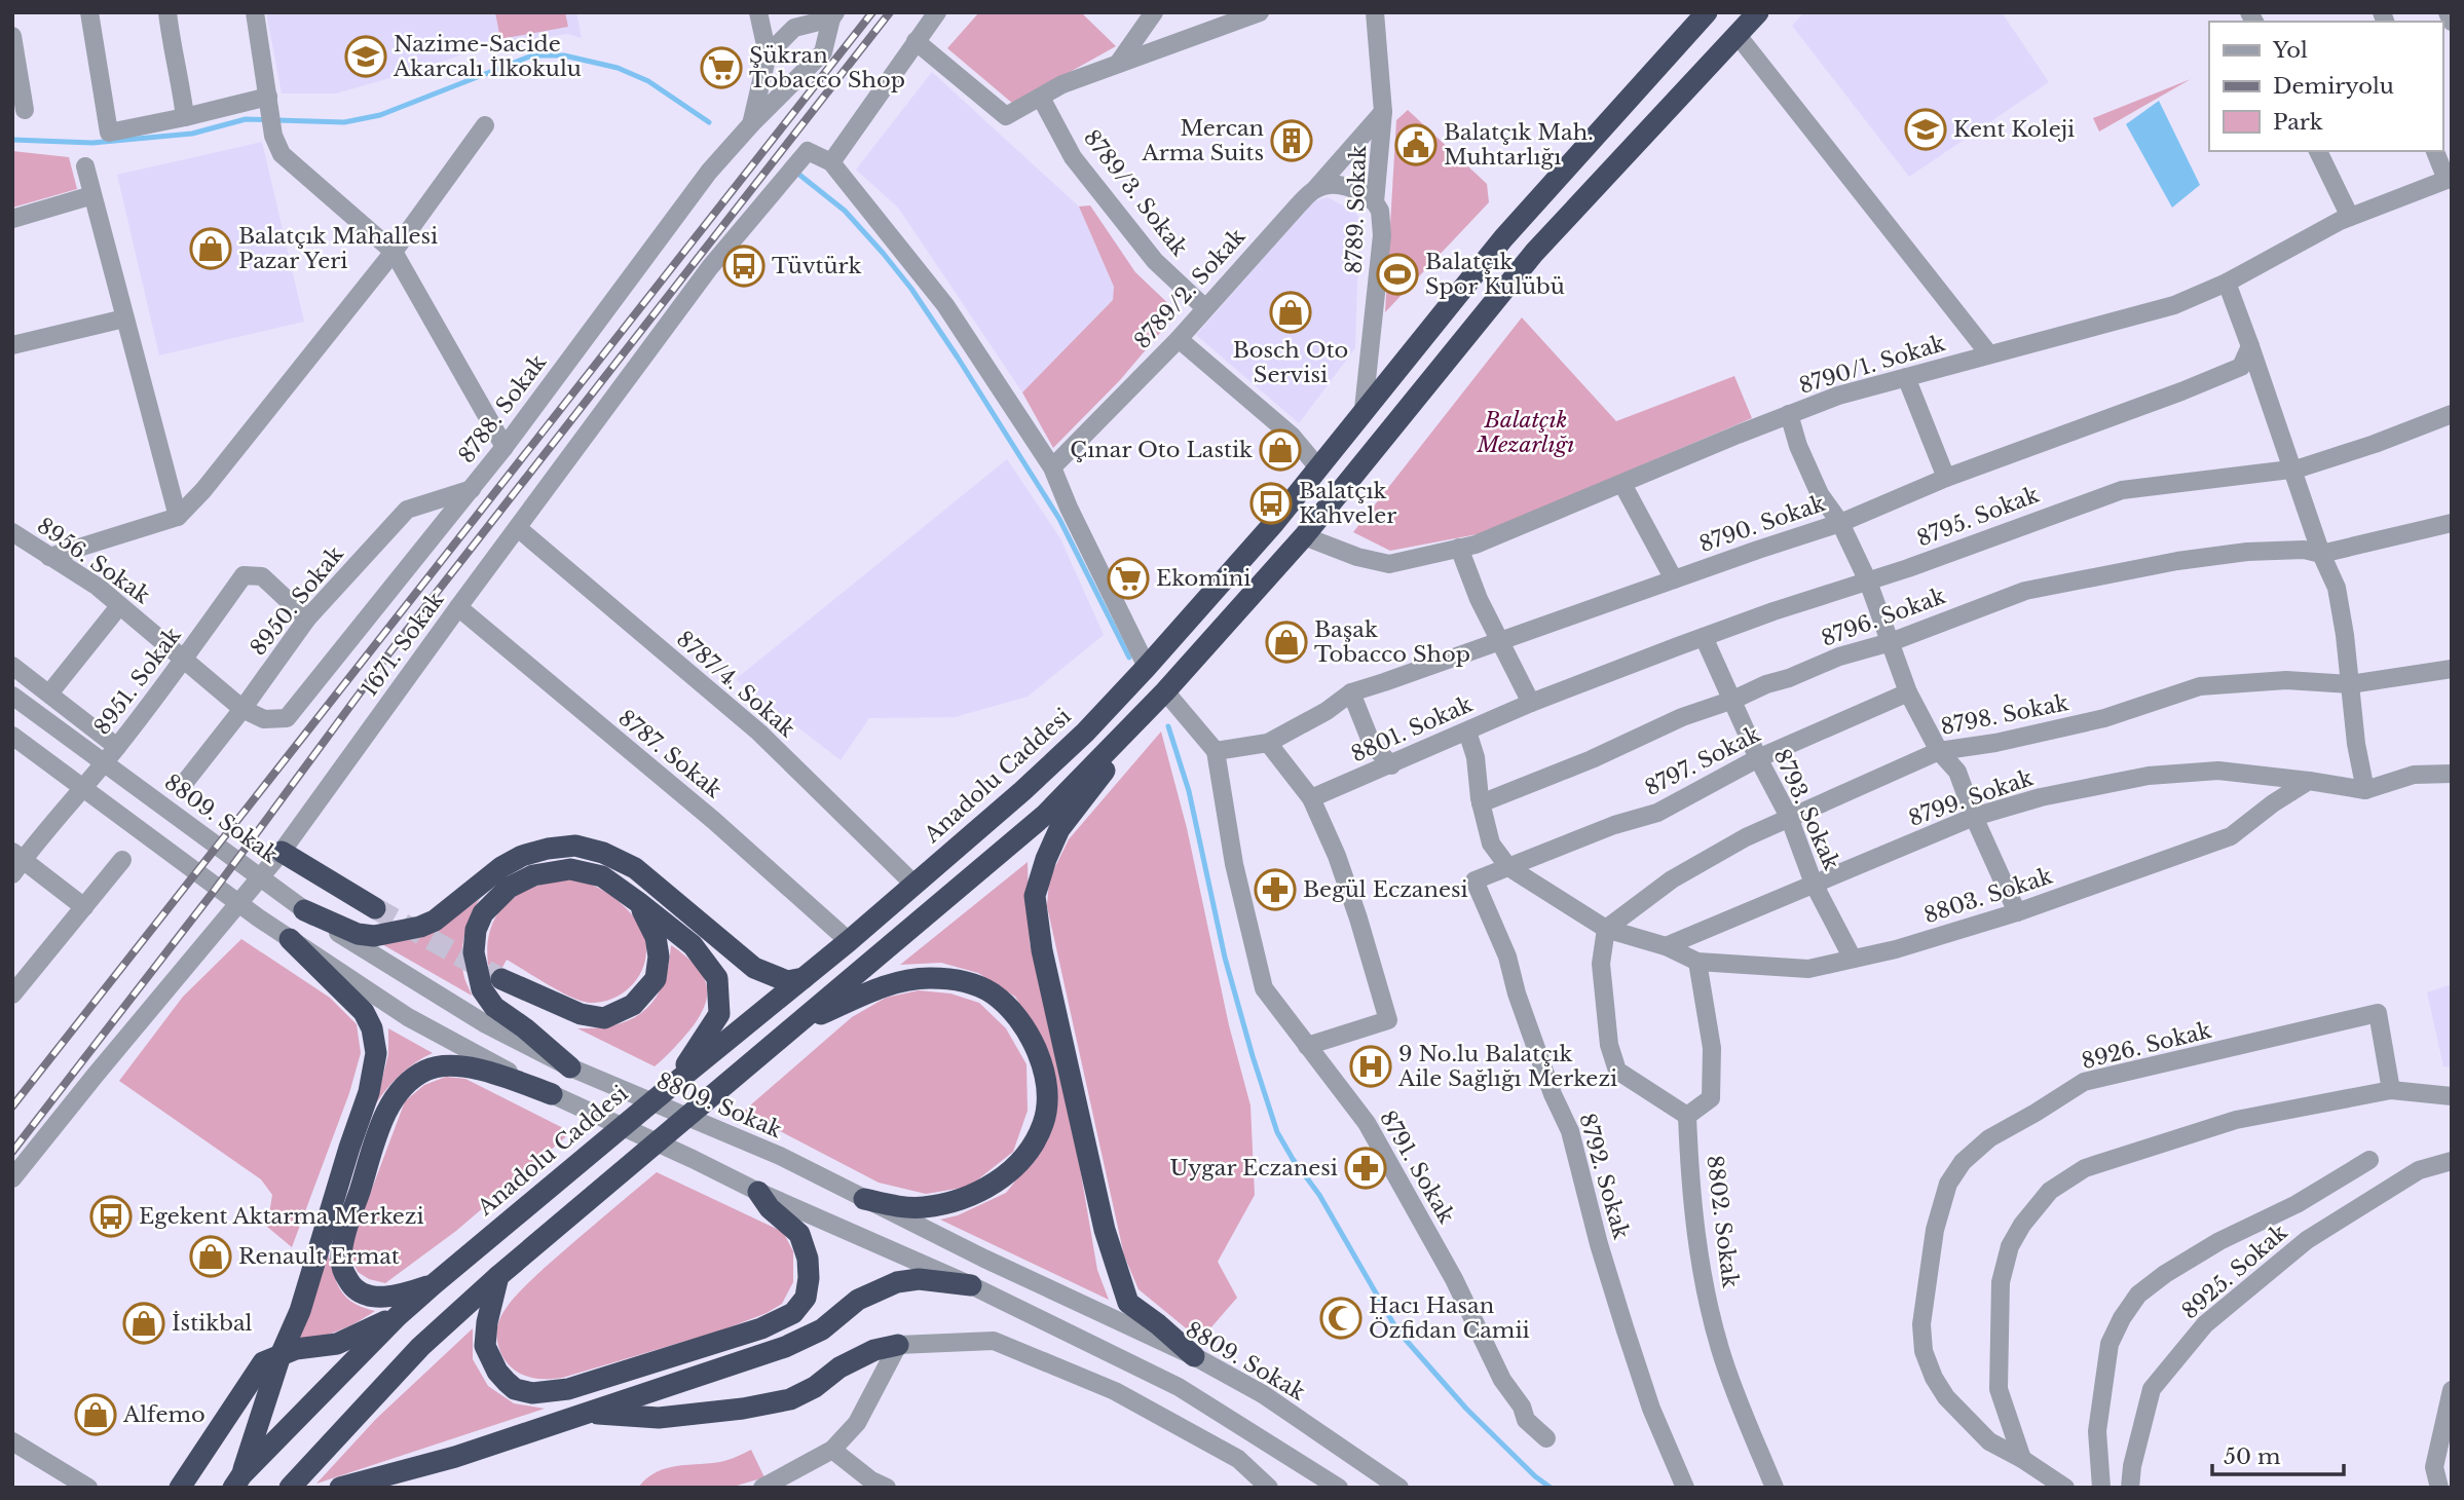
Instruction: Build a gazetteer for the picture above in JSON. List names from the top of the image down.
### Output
{
  "streets": {
    "highway": ["Anadolu Caddesi"],
    "street": [
      "8789/3. Sokak",
      "8789. Sokak",
      "8789/2. Sokak",
      "8790/1. Sokak",
      "8788. Sokak",
      "8795. Sokak",
      "8790. Sokak",
      "8956. Sokak",
      "8950. Sokak",
      "8796. Sokak",
      "1671. Sokak",
      "8951. Sokak",
      "8787/4. Sokak",
      "8798. Sokak",
      "8801. Sokak",
      "8787. Sokak",
      "8797. Sokak",
      "8799. Sokak",
      "8793. Sokak",
      "8809. Sokak",
      "8803. Sokak",
      "8926. Sokak",
      "8791. Sokak",
      "8792. Sokak",
      "8802. Sokak",
      "8925. Sokak"
    ]
  },
  "crossings": [
    ["8789/3. Sokak", "8789/2. Sokak"],
    ["8789. Sokak", "8789/2. Sokak"],
    ["8789. Sokak", "Anadolu Caddesi"],
    ["8788. Sokak", "8956. Sokak"],
    ["8788. Sokak", "8950. Sokak"],
    ["8795. Sokak", "8801. Sokak"],
    ["8795. Sokak", "8793. Sokak"],
    ["8790. Sokak", "8791. Sokak"],
    ["8956. Sokak", "8950. Sokak"],
    ["8956. Sokak", "8951. Sokak"],
    ["8950. Sokak", "8951. Sokak"],
    ["8796. Sokak", "8793. Sokak"],
    ["1671. Sokak", "8787/4. Sokak"],
    ["1671. Sokak", "8787. Sokak"],
    ["8787/4. Sokak", "Anadolu Caddesi"],
    ["8798. Sokak", "8793. Sokak"],
    ["8798. Sokak", "8803. Sokak"],
    ["8787. Sokak", "Anadolu Caddesi"],
    ["8797. Sokak", "8793. Sokak"],
    ["8797. Sokak", "8803. Sokak"],
    ["8797. Sokak", "8792. Sokak"],
    ["8799. Sokak", "8793. Sokak"],
    ["8799. Sokak", "8803. Sokak"],
    ["8793. Sokak", "8803. Sokak"]
  ],
  "parks": ["Balatçık Mezarlığı"],
  "places": {
    "school or university": ["Nazime-Sacide Akarcalı İlkokulu", "Kent Koleji"],
    "supermarket": ["Şükran Tobacco Shop", "Ekomini"],
    "building": ["Mercan Arma Suits"],
    "public building": ["Balatçık Mah. Muhtarlığı"],
    "shop": [
      "Balatçık Mahallesi Pazar Yeri",
      "Bosch Oto Servisi",
      "Çınar Oto Lastik",
      "Başak Tobacco Shop",
      "Renault Ermat",
      "İstikbal",
      "Alfemo"
    ],
    "bus stop": ["Tüvtürk", "Balatçık Kahveler", "Egekent Aktarma Merkezi"],
    "sports": ["Balatçık Spor Kulübü"],
    "pharmacy": ["Begül Eczanesi", "Uygar Eczanesi"],
    "hospital": ["9 No.lu Balatçık Aile Sağlığı Merkezi"],
    "mosque": ["Hacı Hasan Özfidan Camii"]
  },
  "legend": ["Yol", "Demiryolu", "Park"],
  "scale_bar": "50 m"
}
